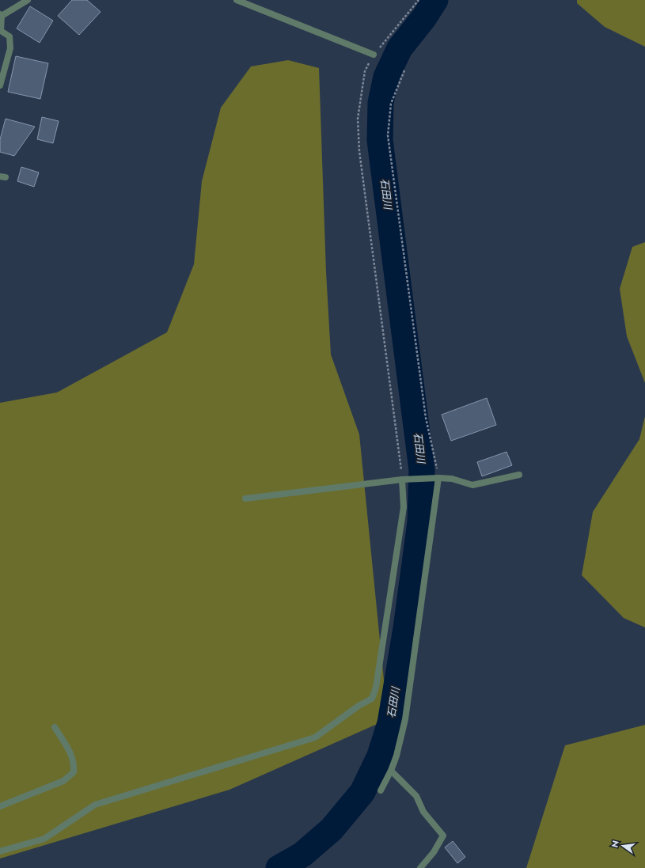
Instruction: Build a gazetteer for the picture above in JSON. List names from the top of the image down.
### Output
{
  "water": ["石田川"],
  "north": "left"
}
